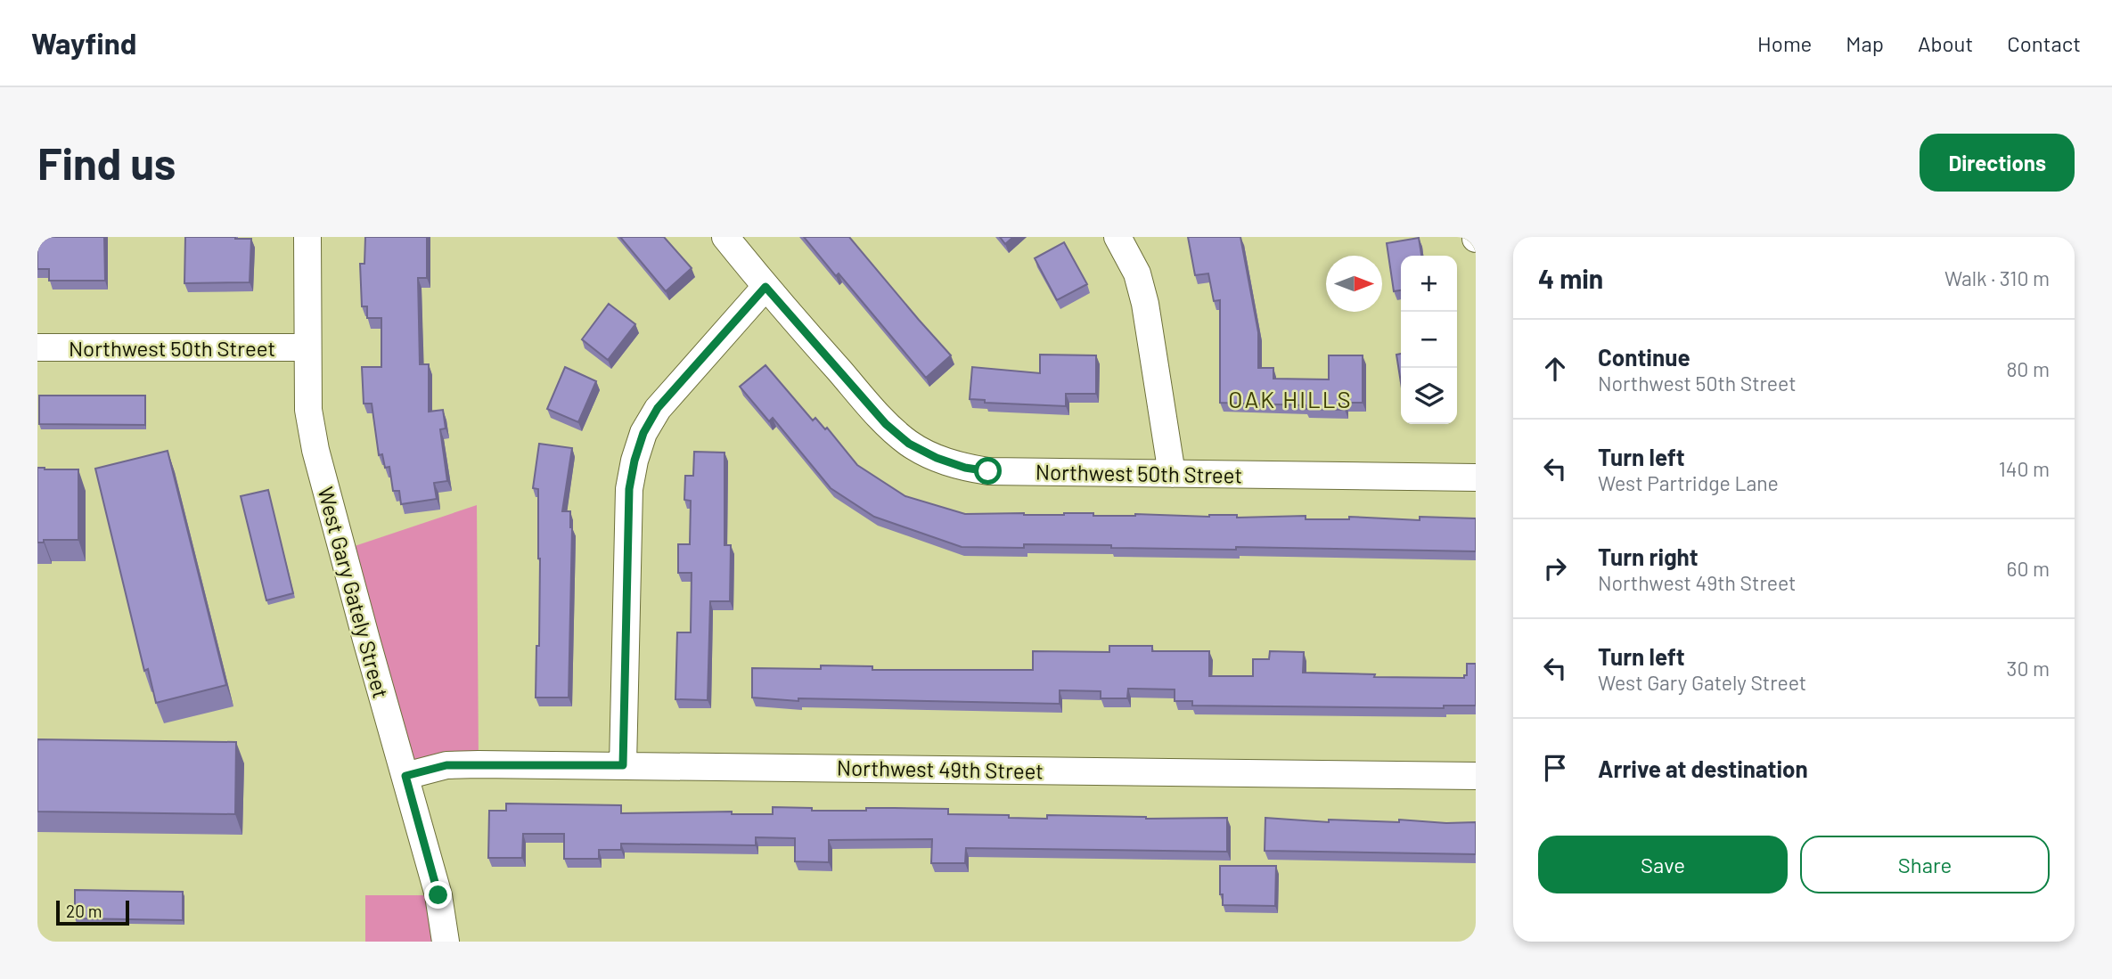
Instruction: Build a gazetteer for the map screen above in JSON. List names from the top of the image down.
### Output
{
  "streets": {
    "street": ["Northwest 50th Street", "West Gary Gately Street", "Northwest 49th Street"]
  },
  "crossings": [
    ["Northwest 50th Street", "West Gary Gately Street"],
    ["West Gary Gately Street", "Northwest 49th Street"]
  ],
  "districts": ["OAK HILLS"],
  "scale_bar": "20 m",
  "north": "right",
  "page": {
    "header": "Wayfind",
    "nav": [
      "Home",
      "Map",
      "About",
      "Contact"
    ],
    "buttons": [
      "Directions",
      ["Save", "Share"]
    ],
    "title": "Find us",
    "heading": ["4 min", "Walk · 310 m"],
    "map_buttons": ["+", "−"],
    "list": [
      ["Continue", "Northwest 50th Street", "80 m"],
      ["Turn left", "West Partridge Lane", "140 m"],
      ["Turn right", "Northwest 49th Street", "60 m"],
      ["Turn left", "West Gary Gately Street", "30 m"],
      "Arrive at destination"
    ],
    "scale": "20 m"
  }
}
